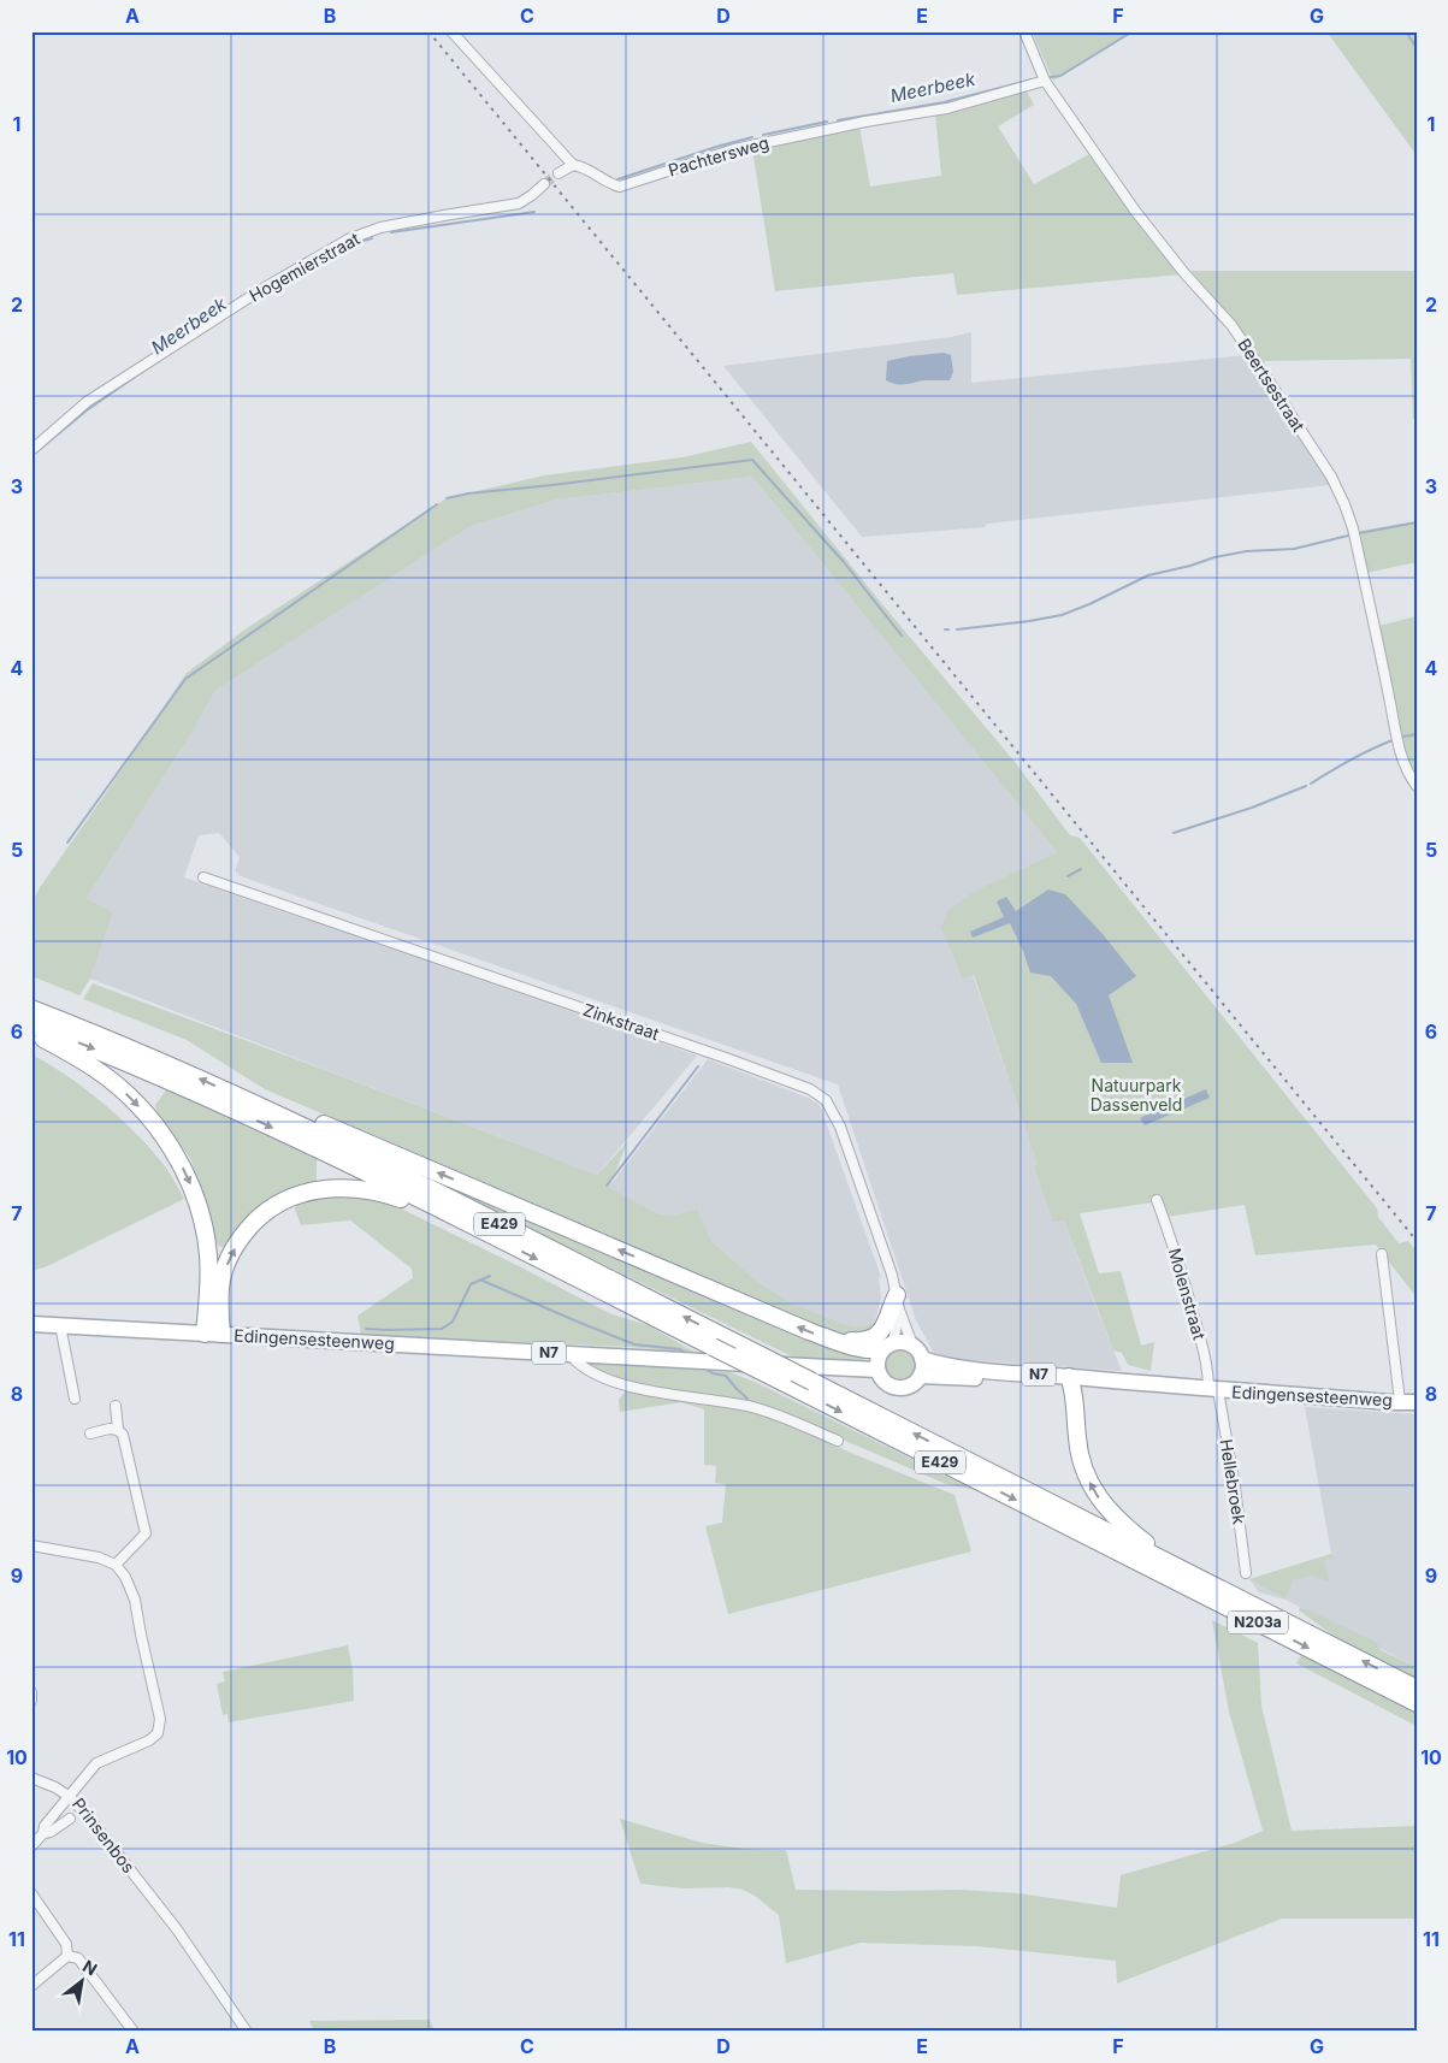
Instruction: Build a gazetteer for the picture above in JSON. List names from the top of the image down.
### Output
{
  "streets": {
    "highway": ["E429", "N203a"],
    "main road": ["Edingensesteenweg", "N7"],
    "street": [
      "Pachtersweg",
      "Hogemierstraat",
      "Beertsestraat",
      "Zinkstraat",
      "Molenstraat",
      "Hellebroek",
      "Prinsenbos"
    ]
  },
  "crossings": [
    ["Pachtersweg", "Beertsestraat"],
    ["Zinkstraat", "Edingensesteenweg"],
    ["Zinkstraat", "N7"],
    ["E429", "N203a"],
    ["Molenstraat", "Edingensesteenweg"],
    ["Molenstraat", "Hellebroek"],
    ["Edingensesteenweg", "N7"],
    ["Edingensesteenweg", "Hellebroek"]
  ],
  "water": ["Meerbeek"],
  "parks": ["Natuurpark Dassenveld"],
  "north": "top right",
  "grid": {
    "columns": [
      "A",
      "B",
      "C",
      "D",
      "E",
      "F",
      "G"
    ],
    "rows": [
      "1",
      "2",
      "3",
      "4",
      "5",
      "6",
      "7",
      "8",
      "9",
      "10",
      "11"
    ]
  }
}
